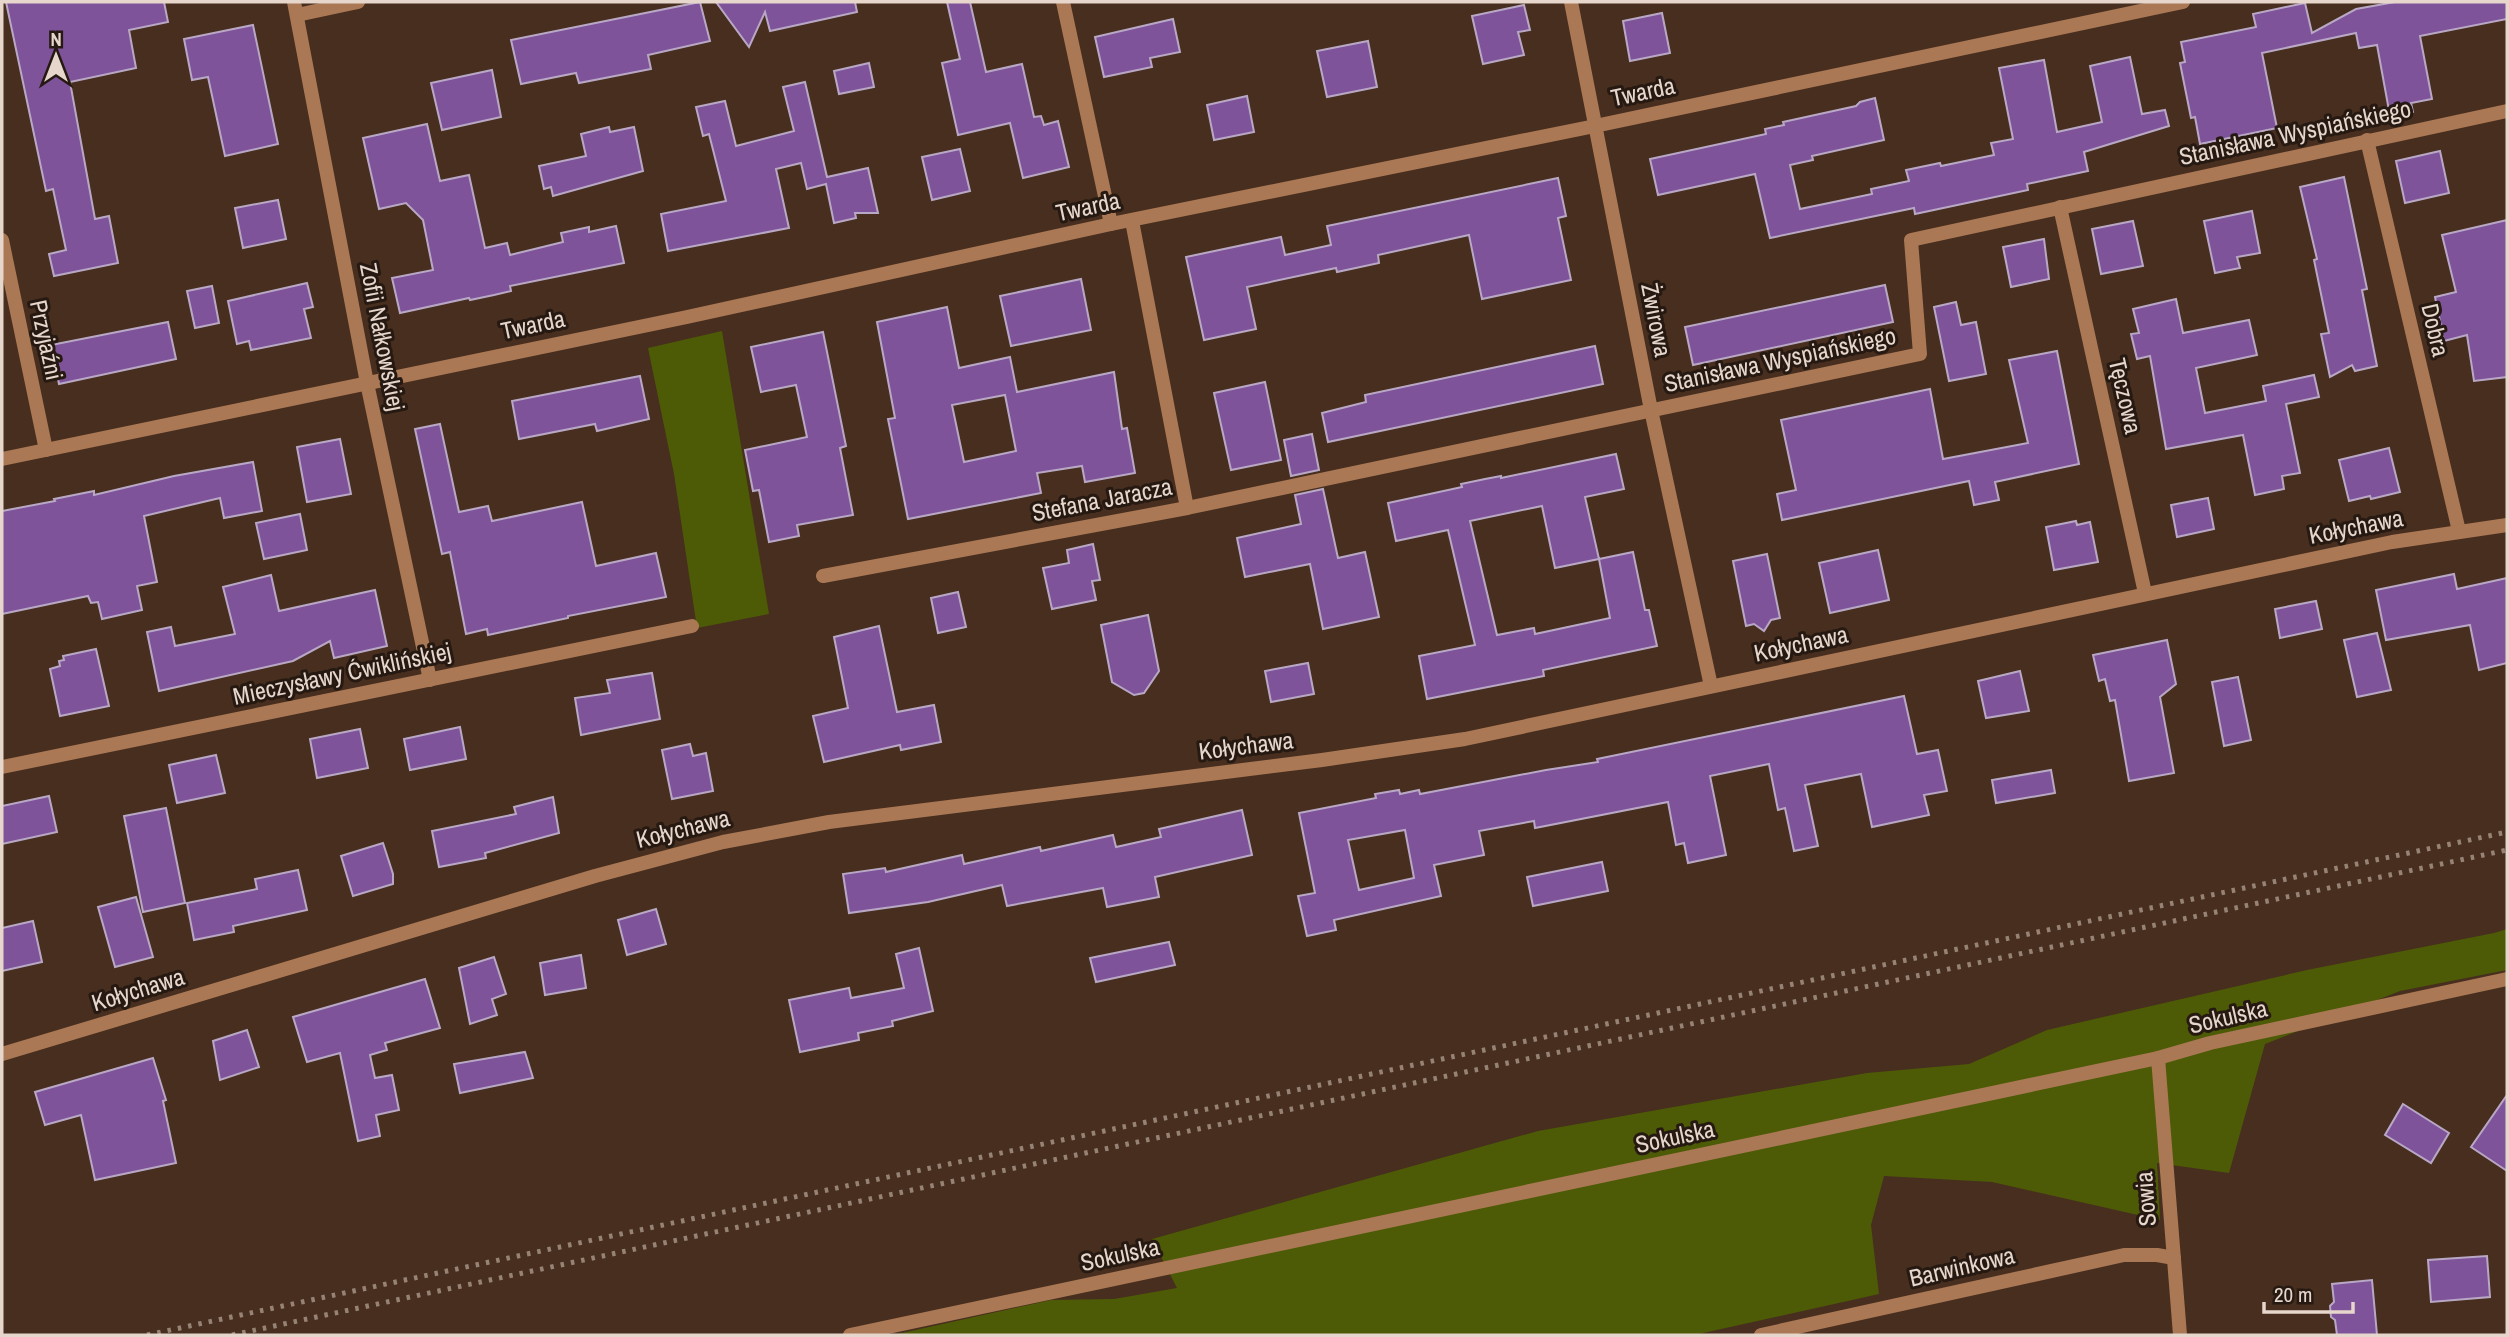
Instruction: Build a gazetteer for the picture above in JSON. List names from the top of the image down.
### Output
{
  "streets": {
    "street": [
      "Twarda",
      "Stanisława Wyspiańskiego",
      "Żwirowa",
      "Dobra",
      "Zofii Nałkowskiej",
      "Przyjaźni",
      "Tęczowa",
      "Stefana Jaracza",
      "Kołychawa",
      "Mieczysławy Ćwiklińskiej",
      "Sokulska",
      "Sowia",
      "Barwinkowa"
    ]
  },
  "crossings": [
    ["Twarda", "Żwirowa"],
    ["Twarda", "Zofii Nałkowskiej"],
    ["Twarda", "Przyjaźni"],
    ["Twarda", "Stefana Jaracza"],
    ["Stanisława Wyspiańskiego", "Żwirowa"],
    ["Stanisława Wyspiańskiego", "Dobra"],
    ["Stanisława Wyspiańskiego", "Tęczowa"],
    ["Stanisława Wyspiańskiego", "Stefana Jaracza"],
    ["Żwirowa", "Kołychawa"],
    ["Dobra", "Kołychawa"],
    ["Zofii Nałkowskiej", "Mieczysławy Ćwiklińskiej"],
    ["Tęczowa", "Kołychawa"],
    ["Sokulska", "Sowia"],
    ["Sowia", "Barwinkowa"]
  ],
  "scale_bar": "20 m",
  "north": "top"
}
